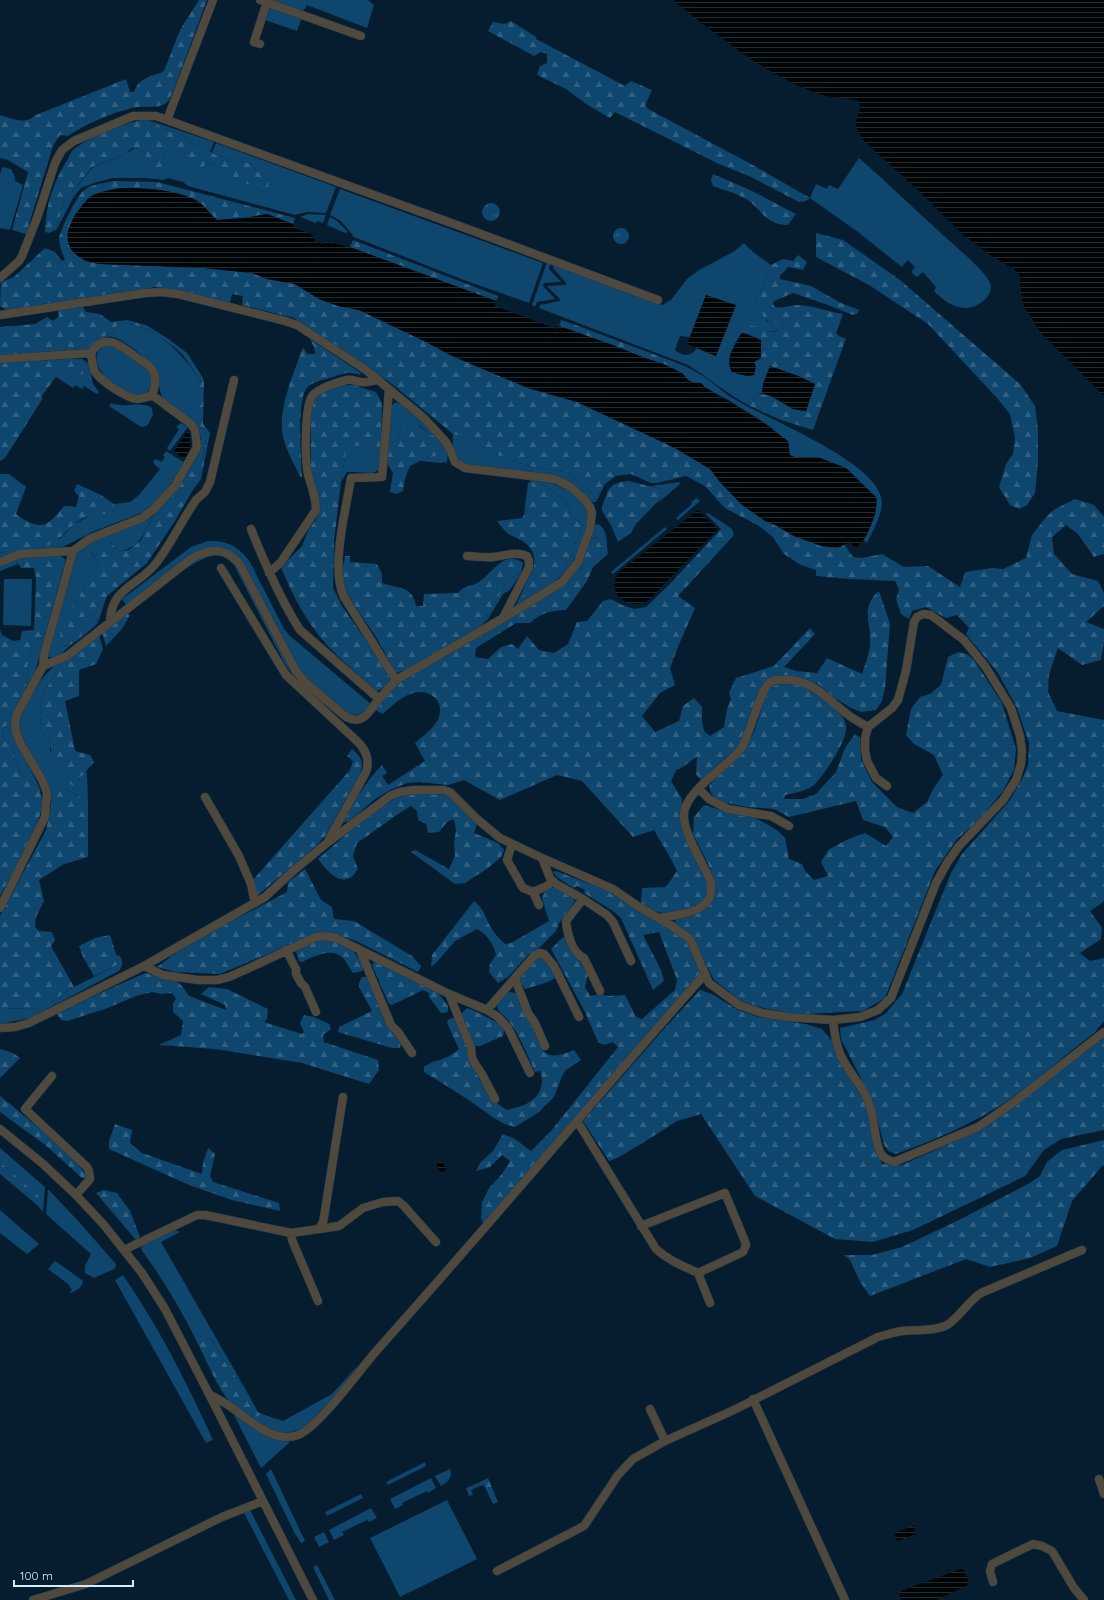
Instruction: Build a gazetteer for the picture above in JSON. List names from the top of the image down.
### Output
{
  "scale_bar": "100 m"
}
